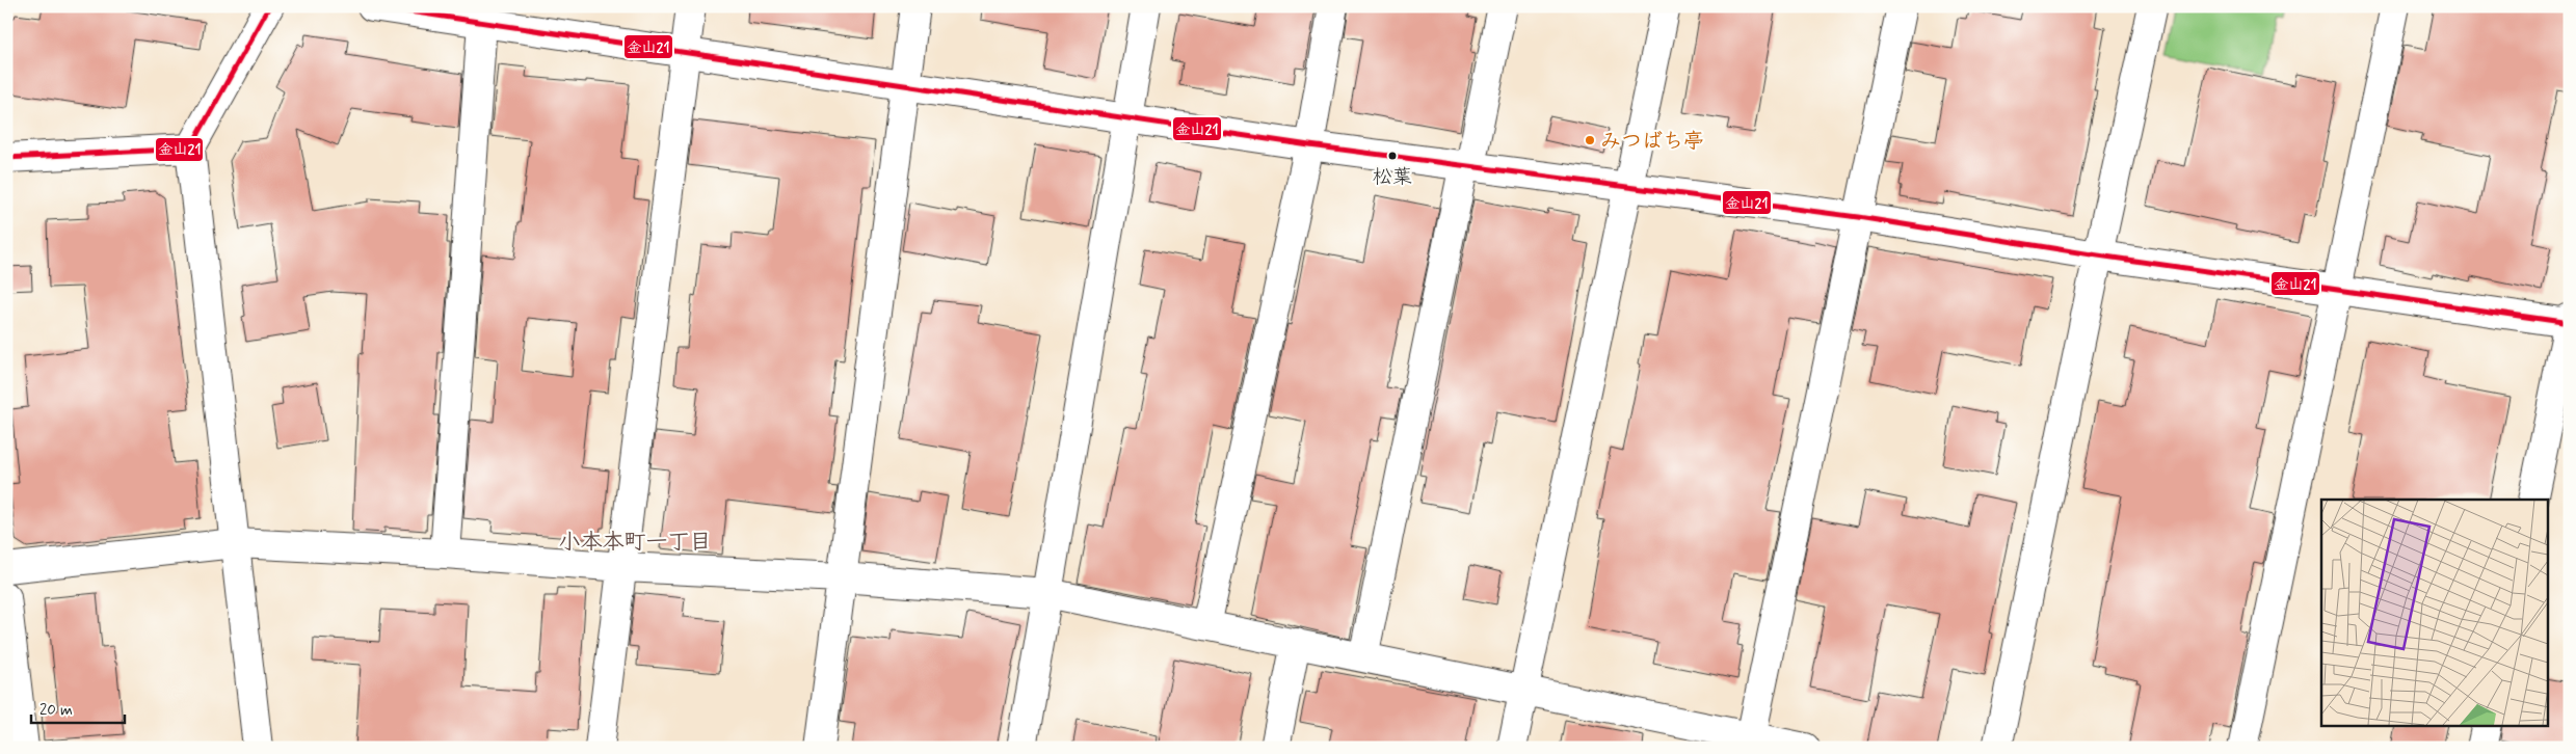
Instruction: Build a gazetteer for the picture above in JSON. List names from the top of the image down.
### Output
{
  "districts": ["小本本町一丁目"],
  "places": ["みつばち亭", "松葉"],
  "lines": ["transit line 金山21"],
  "scale_bar": "20 m"
}
